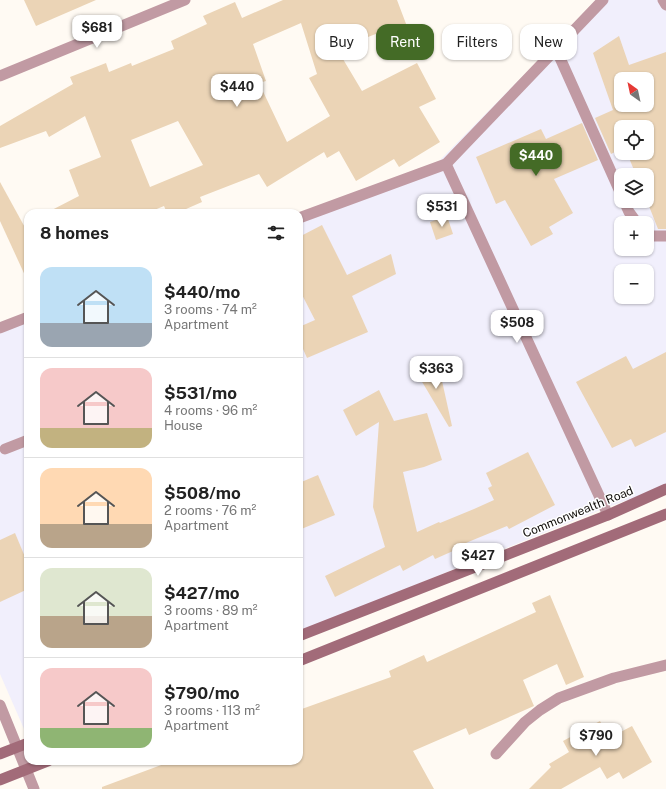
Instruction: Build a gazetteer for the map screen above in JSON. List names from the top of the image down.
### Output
{
  "streets": {
    "main road": ["Commonwealth Road"]
  },
  "north": "top left",
  "page": {
    "price": [
      "$681",
      "$440",
      "$440",
      "$531",
      "$508",
      "$363",
      "$427",
      "$790"
    ],
    "chip": [
      "Buy",
      "Rent",
      "Filters",
      "New"
    ],
    "map_buttons": ["+", "−"],
    "heading": "8 homes",
    "list": [
      {
        "name": "$440/mo",
        "note": "3 rooms · 74 m² · Apartment"
      },
      {
        "name": "$531/mo",
        "note": "4 rooms · 96 m² · House"
      },
      {
        "name": "$508/mo",
        "note": "2 rooms · 76 m² · Apartment"
      },
      {
        "name": "$427/mo",
        "note": "3 rooms · 89 m² · Apartment"
      },
      {
        "name": "$790/mo",
        "note": "3 rooms · 113 m² · Apartment"
      }
    ]
  }
}
